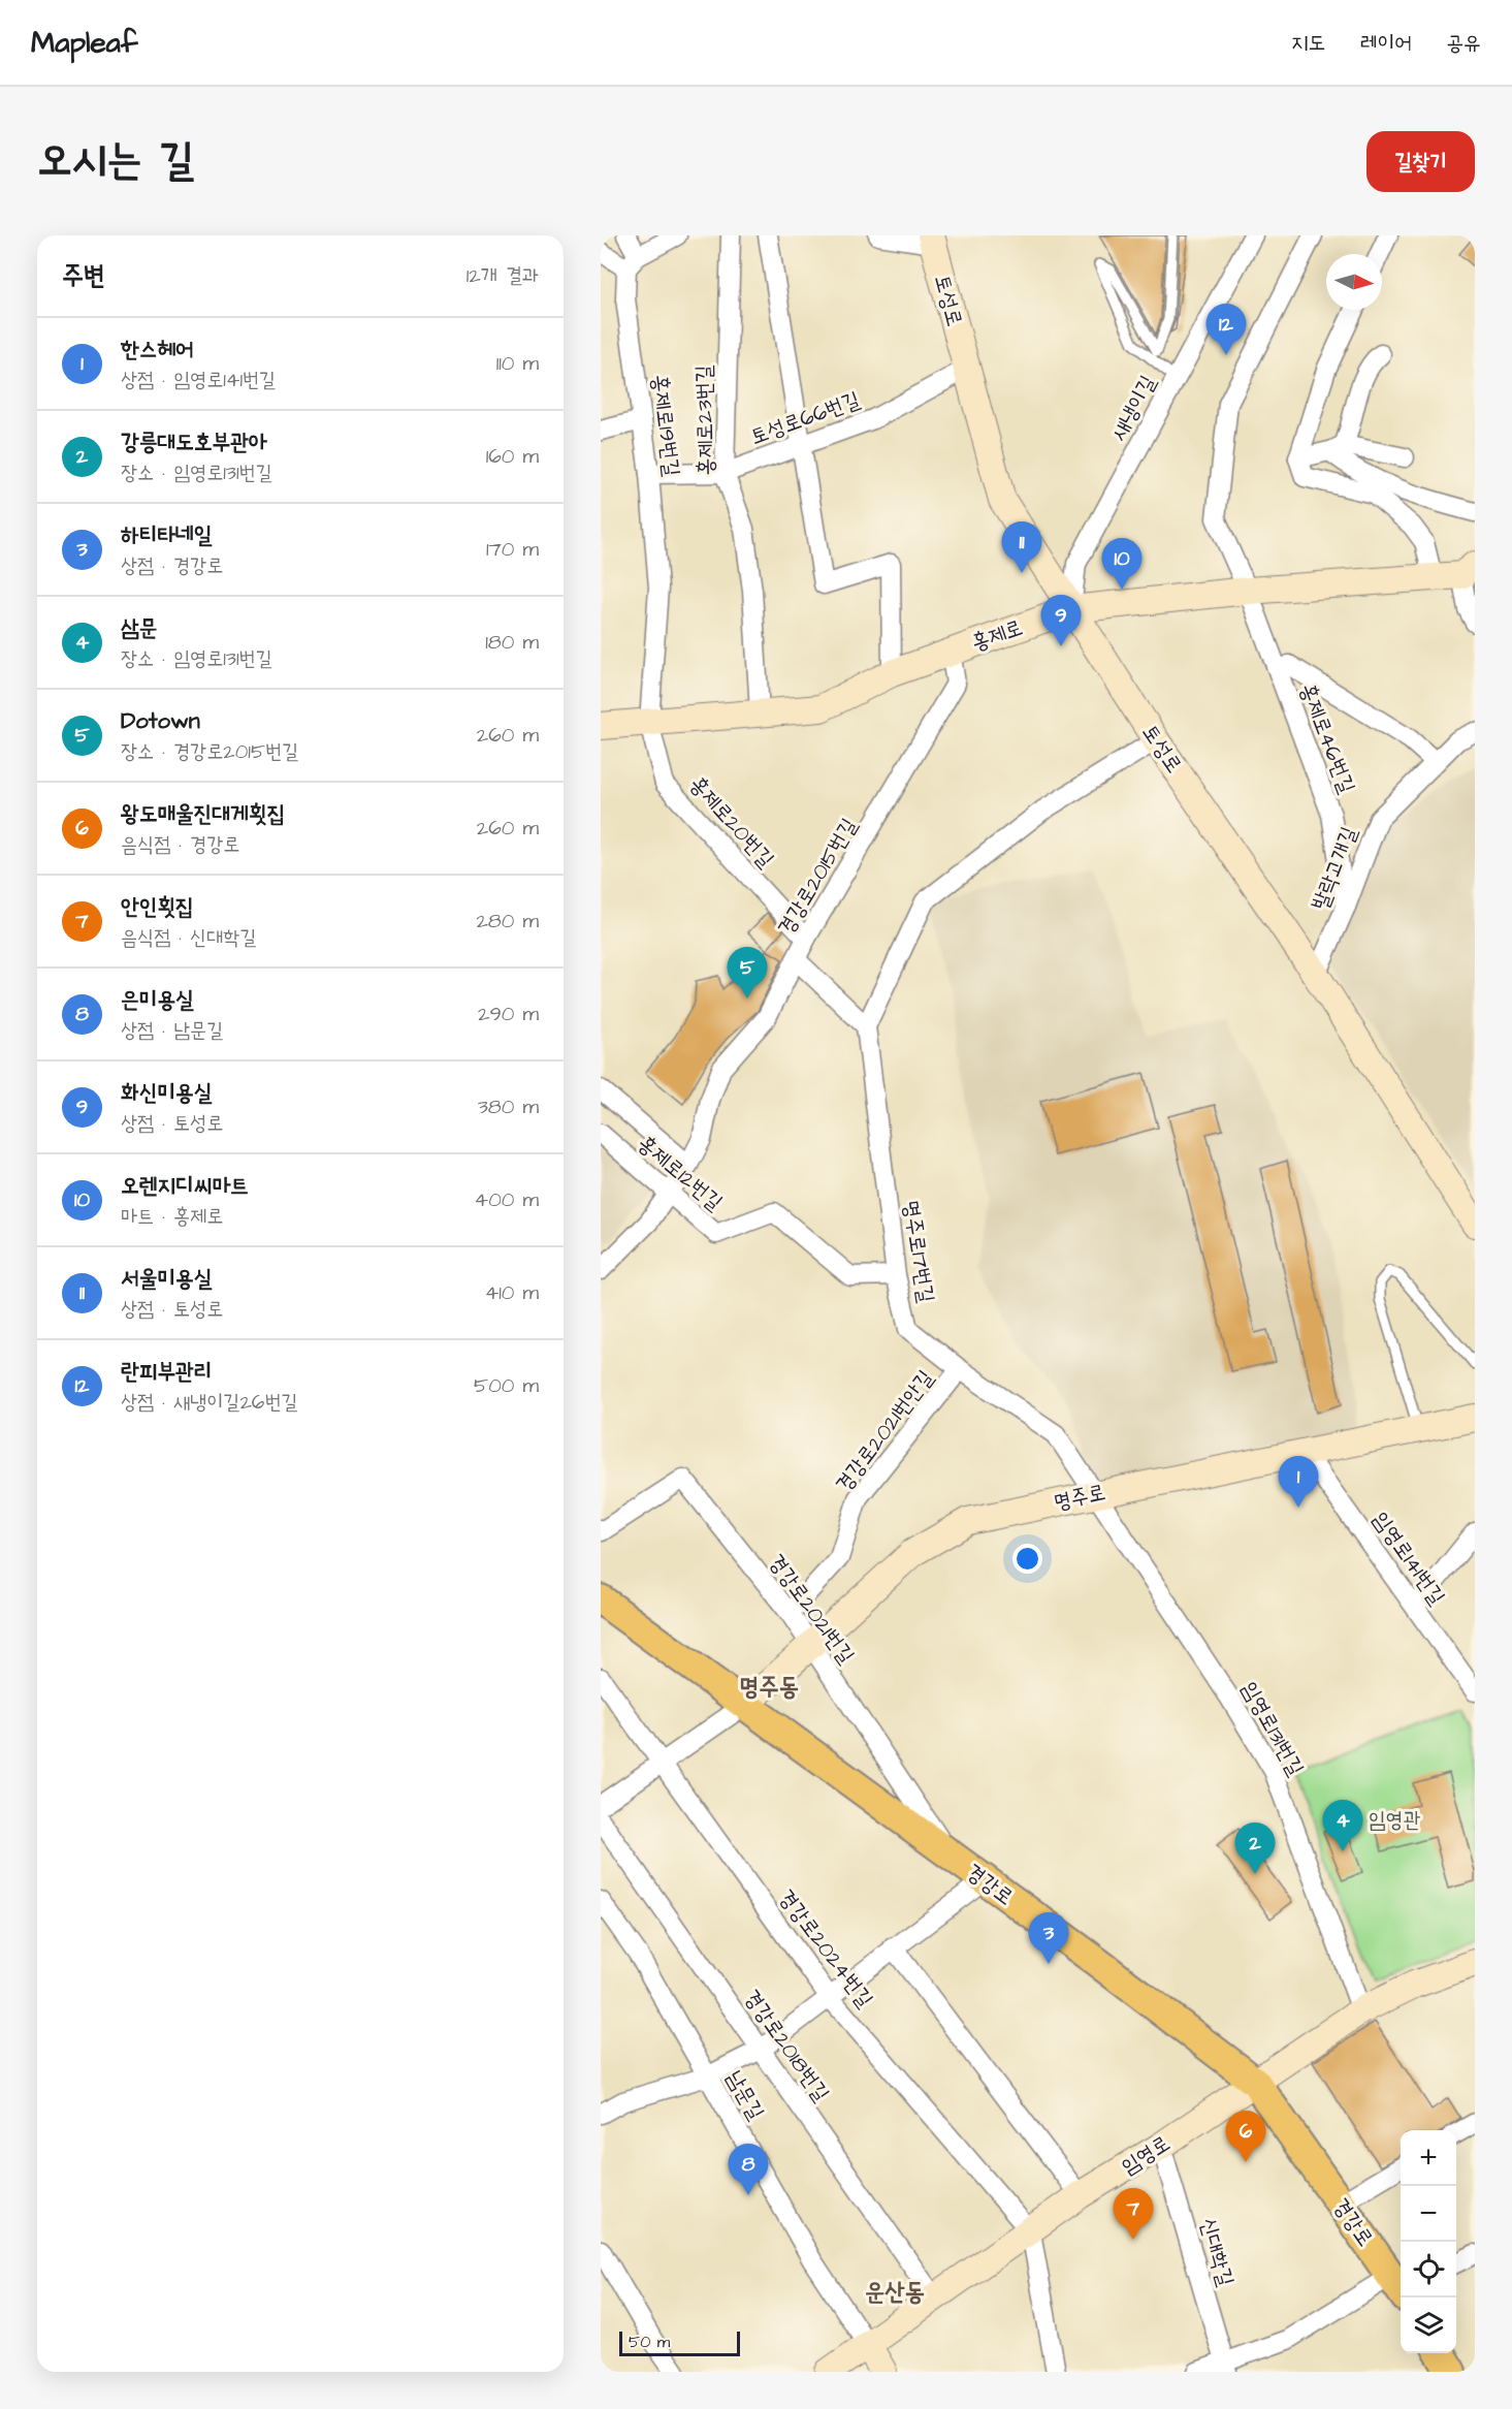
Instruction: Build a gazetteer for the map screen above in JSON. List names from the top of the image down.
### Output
{
  "streets": {
    "main road": ["경강로"],
    "street": [
      "토성로",
      "새냉이길",
      "토성로66번길",
      "홍제로23번길",
      "홍제로19번길",
      "홍제로",
      "홍제로46번길",
      "홍제로20번길",
      "발락고개길",
      "경강로2015번길",
      "홍제로12번길",
      "명주로17번길",
      "경강로2021번안길",
      "명주로",
      "임영로141번길",
      "경강로2021번길",
      "임영로131번길",
      "경강로2024번길",
      "경강로2018번길",
      "남문길",
      "임영로",
      "신대학길"
    ]
  },
  "crossings": [
    ["토성로", "새냉이길"],
    ["토성로", "토성로66번길"],
    ["토성로", "홍제로"],
    ["토성로", "발락고개길"],
    ["새냉이길", "홍제로"],
    ["토성로66번길", "홍제로23번길"],
    ["토성로66번길", "홍제로19번길"],
    ["홍제로23번길", "홍제로"],
    ["홍제로19번길", "홍제로"],
    ["홍제로19번길", "홍제로20번길"],
    ["홍제로", "홍제로46번길"],
    ["홍제로", "홍제로20번길"],
    ["홍제로", "경강로2015번길"],
    ["홍제로46번길", "발락고개길"],
    ["홍제로20번길", "경강로2015번길"],
    ["경강로2015번길", "홍제로12번길"],
    ["홍제로12번길", "명주로17번길"],
    ["명주로17번길", "경강로2021번안길"],
    ["명주로17번길", "명주로"],
    ["명주로17번길", "임영로131번길"],
    ["경강로2021번안길", "경강로2021번길"],
    ["명주로", "임영로141번길"],
    ["명주로", "경강로2021번길"],
    ["명주로", "임영로131번길"],
    ["명주로", "경강로"],
    ["경강로2021번길", "경강로"],
    ["임영로131번길", "임영로"],
    ["경강로", "임영로"],
    ["경강로2024번길", "임영로"],
    ["경강로2018번길", "임영로"],
    ["남문길", "임영로"],
    ["임영로", "신대학길"]
  ],
  "districts": ["명주동", "운산동"],
  "parks": ["임영관"],
  "scale_bar": "50 m",
  "north": "right",
  "page": {
    "header": "Mapleaf",
    "nav": ["지도", "레이어", "공유"],
    "title": "오시는 길",
    "buttons": "길찾기",
    "heading": ["주변", "12개 결과"],
    "pins": [
      "12",
      "11",
      "10",
      "9",
      "5",
      "1",
      "4",
      "2",
      "3",
      "6",
      "8",
      "7"
    ],
    "list": [
      {
        "mark": "1",
        "name": "한스헤어",
        "note": "상점 · 임영로141번길",
        "value": "110 m"
      },
      {
        "mark": "2",
        "name": "강릉대도호부관아",
        "note": "장소 · 임영로131번길",
        "value": "160 m"
      },
      {
        "mark": "3",
        "name": "하티타네일",
        "note": "상점 · 경강로",
        "value": "170 m"
      },
      {
        "mark": "4",
        "name": "삼문",
        "note": "장소 · 임영로131번길",
        "value": "180 m"
      },
      {
        "mark": "5",
        "name": "Dotown",
        "note": "장소 · 경강로2015번길",
        "value": "260 m"
      },
      {
        "mark": "6",
        "name": "왕도매울진대게횟집",
        "note": "음식점 · 경강로",
        "value": "260 m"
      },
      {
        "mark": "7",
        "name": "안인횟집",
        "note": "음식점 · 신대학길",
        "value": "280 m"
      },
      {
        "mark": "8",
        "name": "은미용실",
        "note": "상점 · 남문길",
        "value": "290 m"
      },
      {
        "mark": "9",
        "name": "화신미용실",
        "note": "상점 · 토성로",
        "value": "380 m"
      },
      {
        "mark": "10",
        "name": "오렌지디씨마트",
        "note": "마트 · 홍제로",
        "value": "400 m"
      },
      {
        "mark": "11",
        "name": "서울미용실",
        "note": "상점 · 토성로",
        "value": "410 m"
      },
      {
        "mark": "12",
        "name": "란피부관리",
        "note": "상점 · 새냉이길26번길",
        "value": "500 m"
      }
    ],
    "map_buttons": ["+", "−"],
    "scale": "50 m"
  }
}
